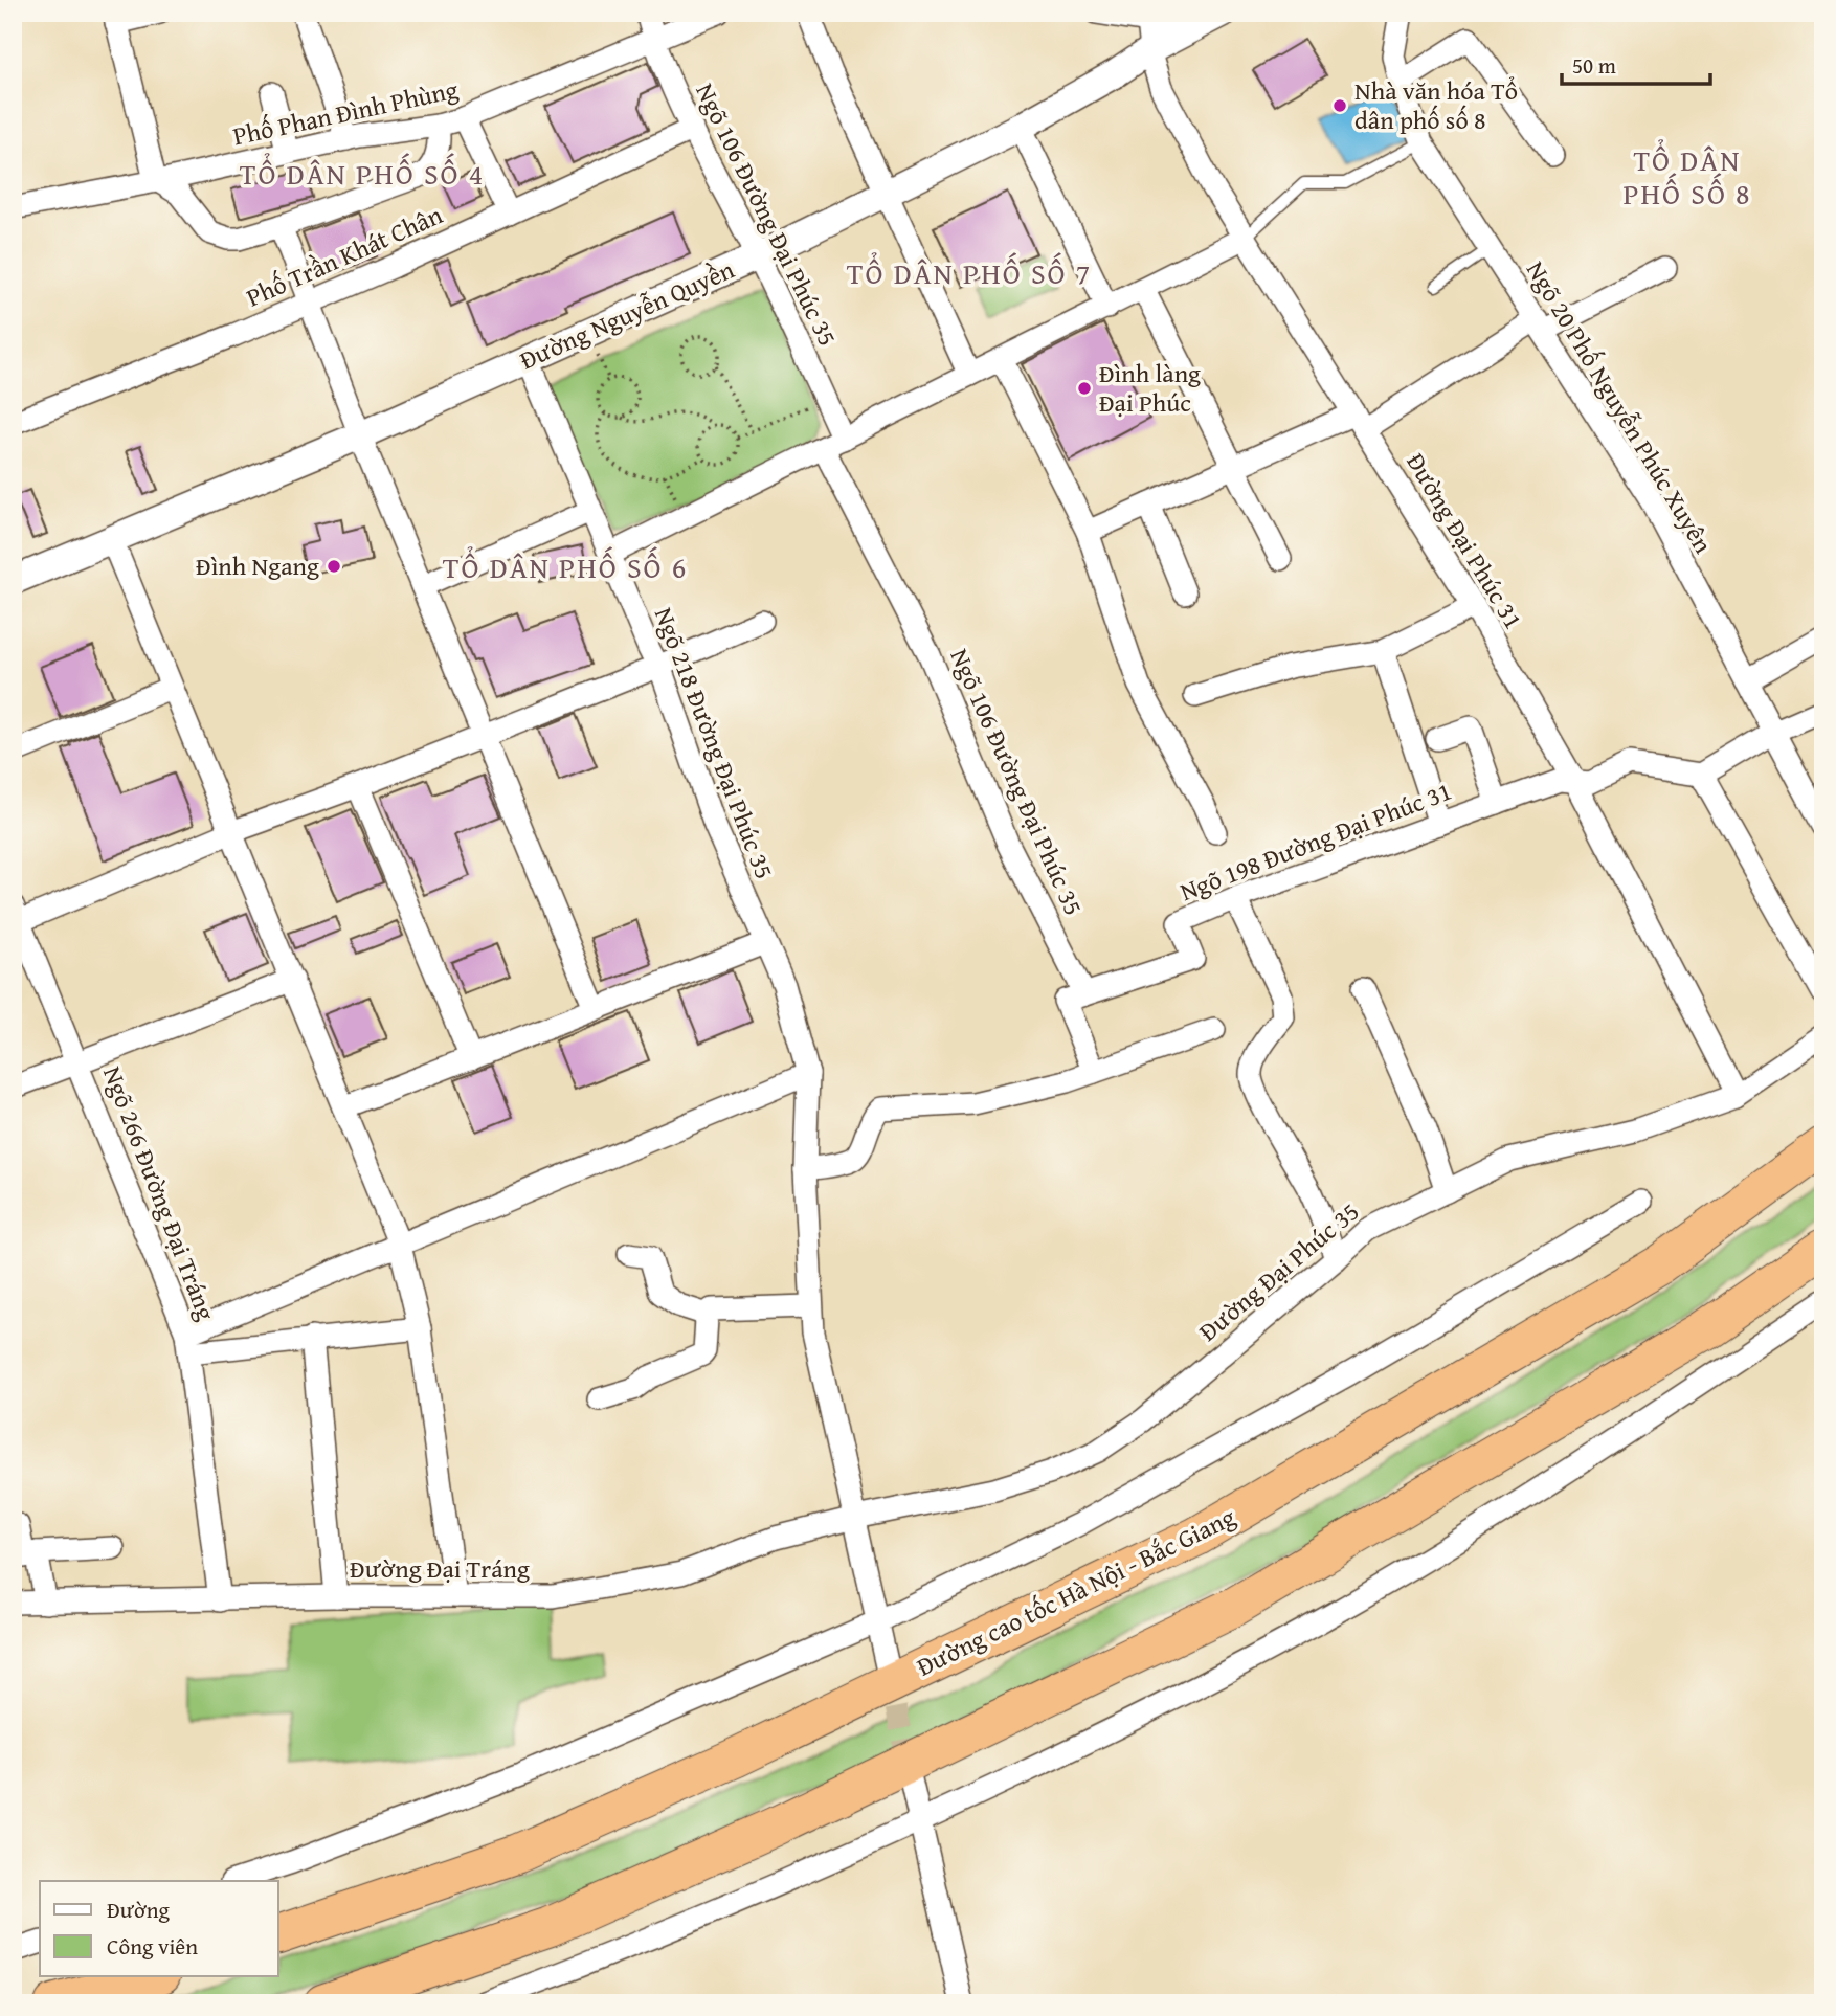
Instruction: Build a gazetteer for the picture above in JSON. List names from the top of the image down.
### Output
{
  "streets": {
    "highway": ["Đường cao tốc Hà Nội - Bắc Giang"],
    "street": [
      "Phố Phan Đình Phùng",
      "Ngõ 106 Đường Đại Phúc 35",
      "Phố Trần Khát Chân",
      "Đường Nguyễn Quyền",
      "Ngõ 20 Phố Nguyễn Phúc Xuyên",
      "Đường Đại Phúc 31",
      "Ngõ 218 Đường Đại Phúc 35",
      "Ngõ 198 Đường Đại Phúc 31",
      "Ngõ 266 Đường Đại Tráng",
      "Đường Đại Phúc 35",
      "Đường Đại Tráng"
    ]
  },
  "crossings": [
    ["Phố Phan Đình Phùng", "Ngõ 106 Đường Đại Phúc 35"],
    ["Ngõ 106 Đường Đại Phúc 35", "Phố Trần Khát Chân"],
    ["Ngõ 106 Đường Đại Phúc 35", "Đường Nguyễn Quyền"],
    ["Ngõ 106 Đường Đại Phúc 35", "Ngõ 198 Đường Đại Phúc 31"],
    ["Đường Nguyễn Quyền", "Đường Đại Phúc 31"],
    ["Đường Nguyễn Quyền", "Ngõ 218 Đường Đại Phúc 35"],
    ["Đường Đại Phúc 31", "Ngõ 198 Đường Đại Phúc 31"],
    ["Đường Đại Phúc 31", "Đường Đại Phúc 35"],
    ["Ngõ 218 Đường Đại Phúc 35", "Đường Đại Phúc 35"],
    ["Ngõ 218 Đường Đại Phúc 35", "Đường Đại Tráng"],
    ["Ngõ 266 Đường Đại Tráng", "Đường Đại Tráng"],
    ["Đường Đại Phúc 35", "Đường Đại Tráng"]
  ],
  "districts": [
    "TỔ DÂN PHỐ SỐ 8",
    "TỔ DÂN PHỐ SỐ 4",
    "TỔ DÂN PHỐ SỐ 7",
    "TỔ DÂN PHỐ SỐ 6"
  ],
  "places": ["Nhà văn hóa Tổ dân phố số 8", "Đình làng Đại Phúc", "Đình Ngang"],
  "legend": ["Đường", "Công viên"],
  "scale_bar": "50 m"
}
